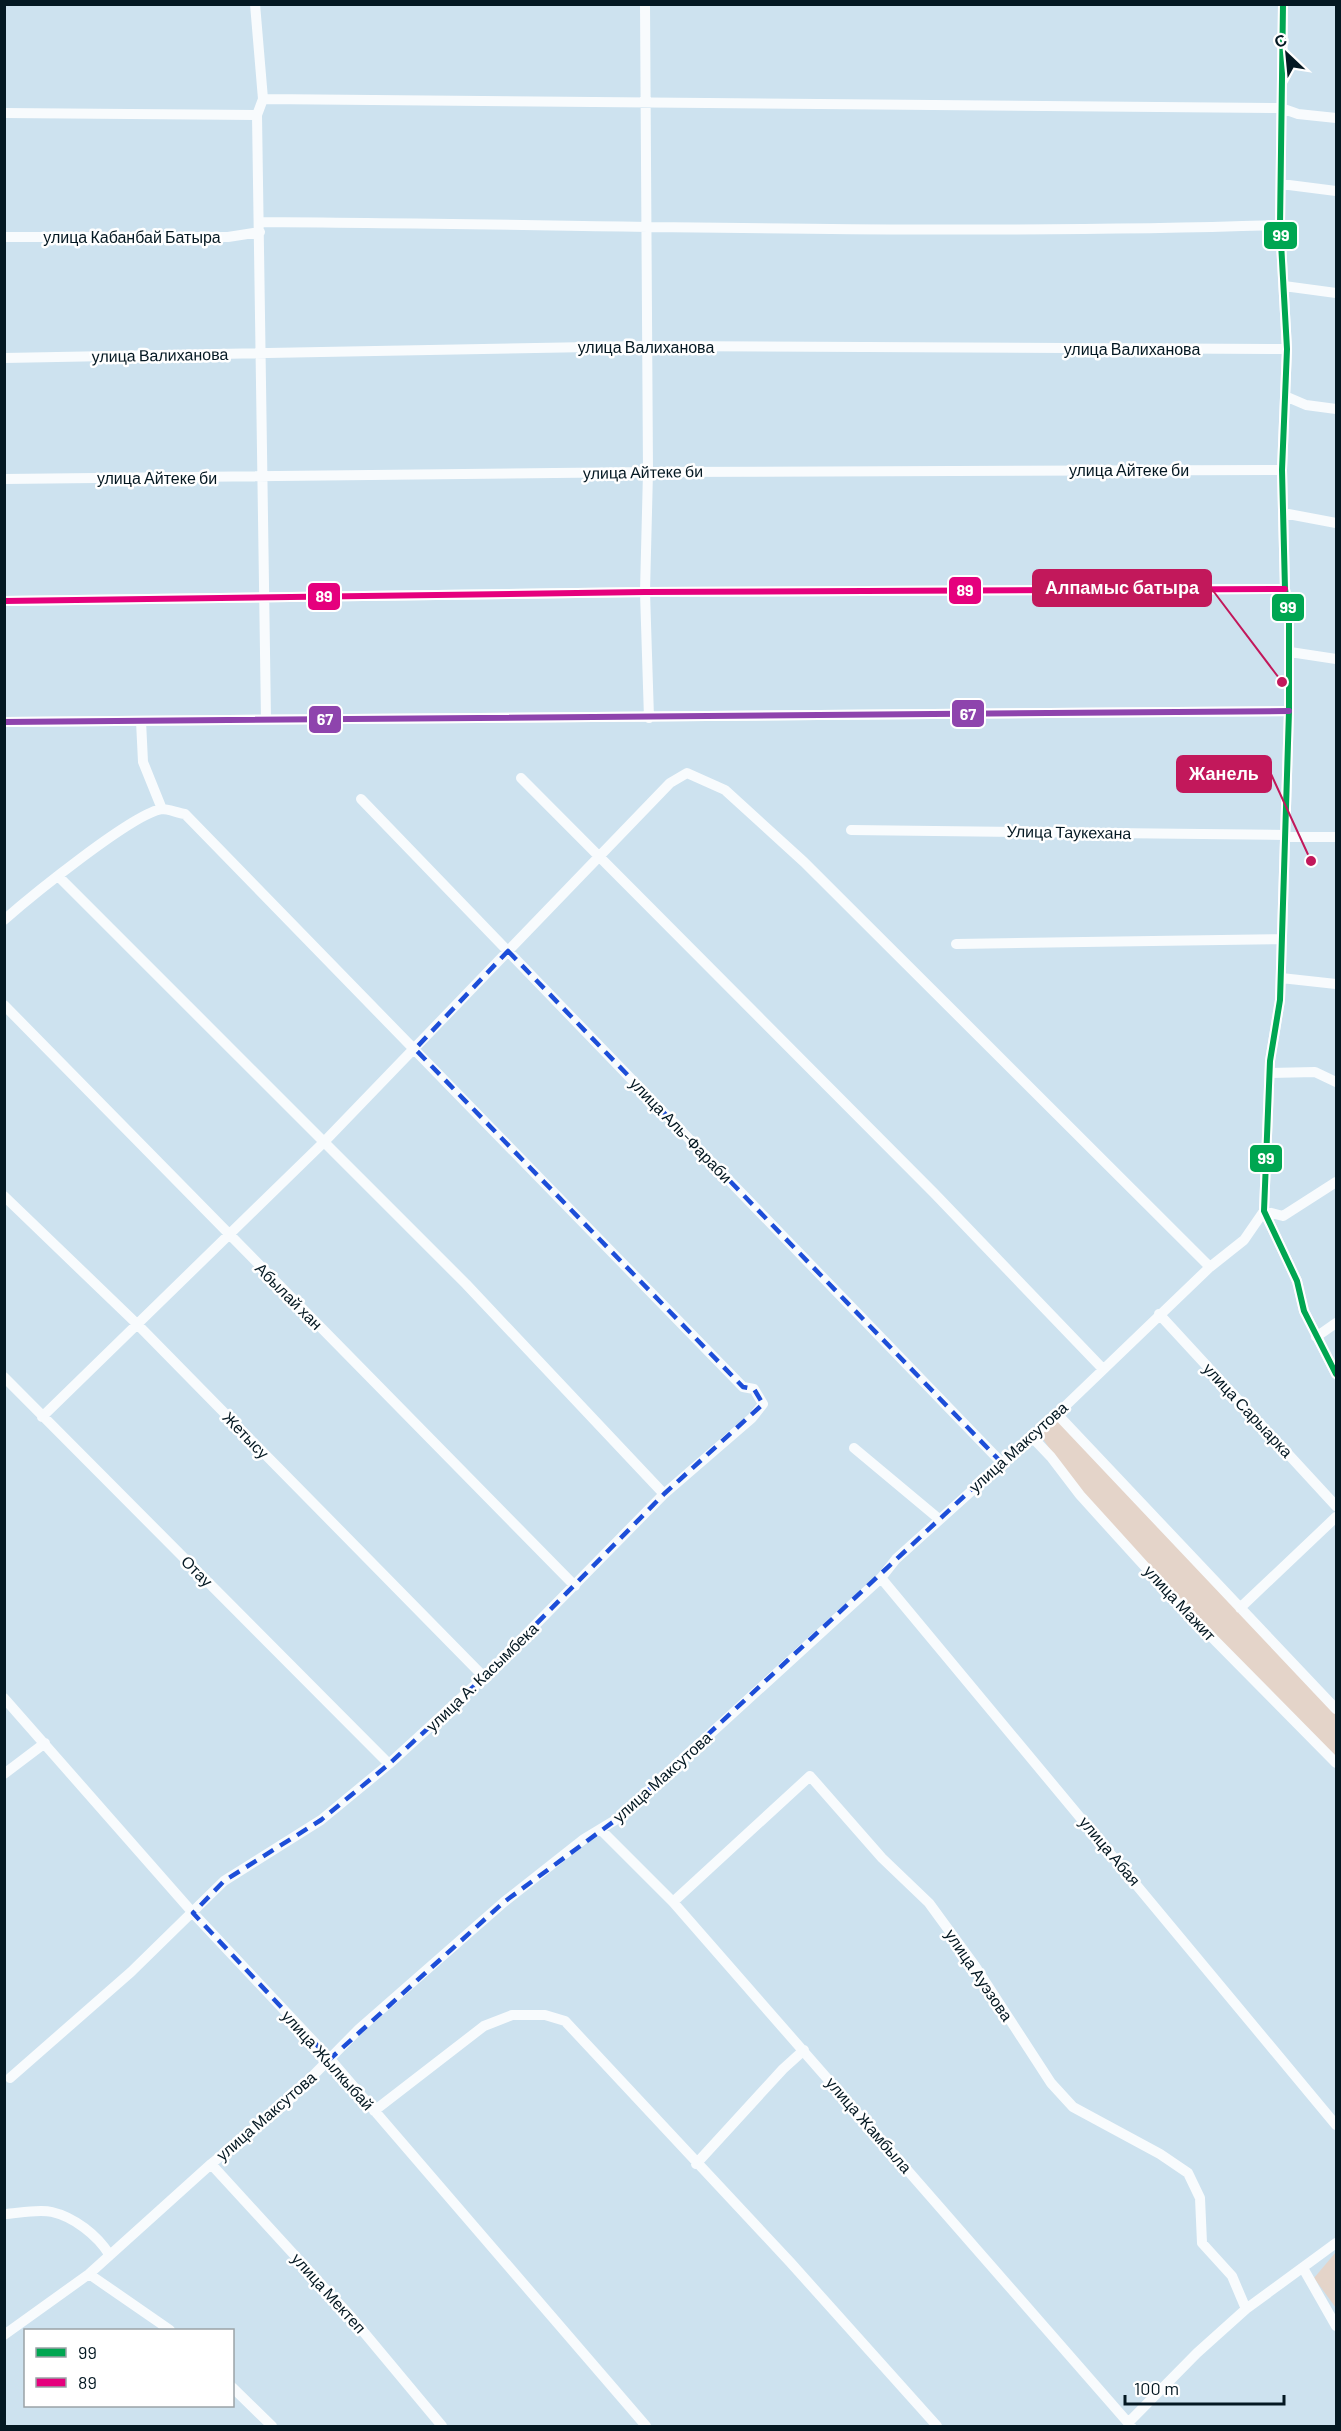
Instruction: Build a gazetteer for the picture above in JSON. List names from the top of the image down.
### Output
{
  "streets": {
    "street": [
      "улица Кабанбай Батыра",
      "улица Валиханова",
      "улица Айтеке би",
      "Улица Таукехана",
      "улица Аль-Фараби",
      "Абылай хан",
      "улица Сарыарка",
      "Жетысу",
      "улица Максутова",
      "Отау",
      "улица Мажит",
      "улица А. Касымбека",
      "улица Абая",
      "улица Ауэзова",
      "улица Жылкыбай",
      "улица Жамбыла",
      "улица Мектеп"
    ]
  },
  "crossings": [
    ["улица Аль-Фараби", "улица Максутова"],
    ["Абылай хан", "улица А. Касымбека"],
    ["улица Сарыарка", "улица Максутова"],
    ["Жетысу", "улица А. Касымбека"],
    ["улица Максутова", "улица Мажит"],
    ["улица Максутова", "улица Абая"],
    ["улица Максутова", "улица Жылкыбай"],
    ["улица Максутова", "улица Жамбыла"],
    ["улица Максутова", "улица Мектеп"],
    ["Отау", "улица А. Касымбека"],
    ["улица А. Касымбека", "улица Жылкыбай"],
    ["улица Ауэзова", "улица Жамбыла"]
  ],
  "places": ["Алпамыс батыра", "Жанель"],
  "lines": ["transit line 99", "transit line 89", "transit line 67"],
  "legend": ["99", "89"],
  "scale_bar": "100 m",
  "north": "top left"
}
